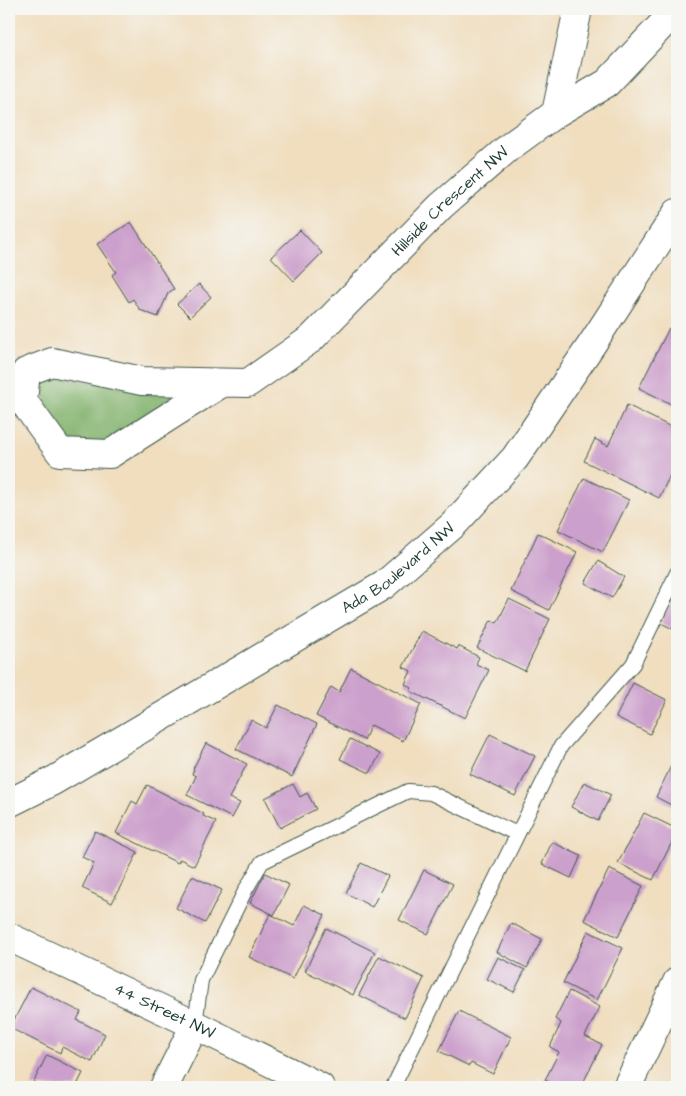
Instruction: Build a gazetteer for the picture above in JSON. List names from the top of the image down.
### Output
{
  "streets": {
    "street": ["Hillside Crescent NW", "Ada Boulevard NW", "44 Street NW"]
  }
}
